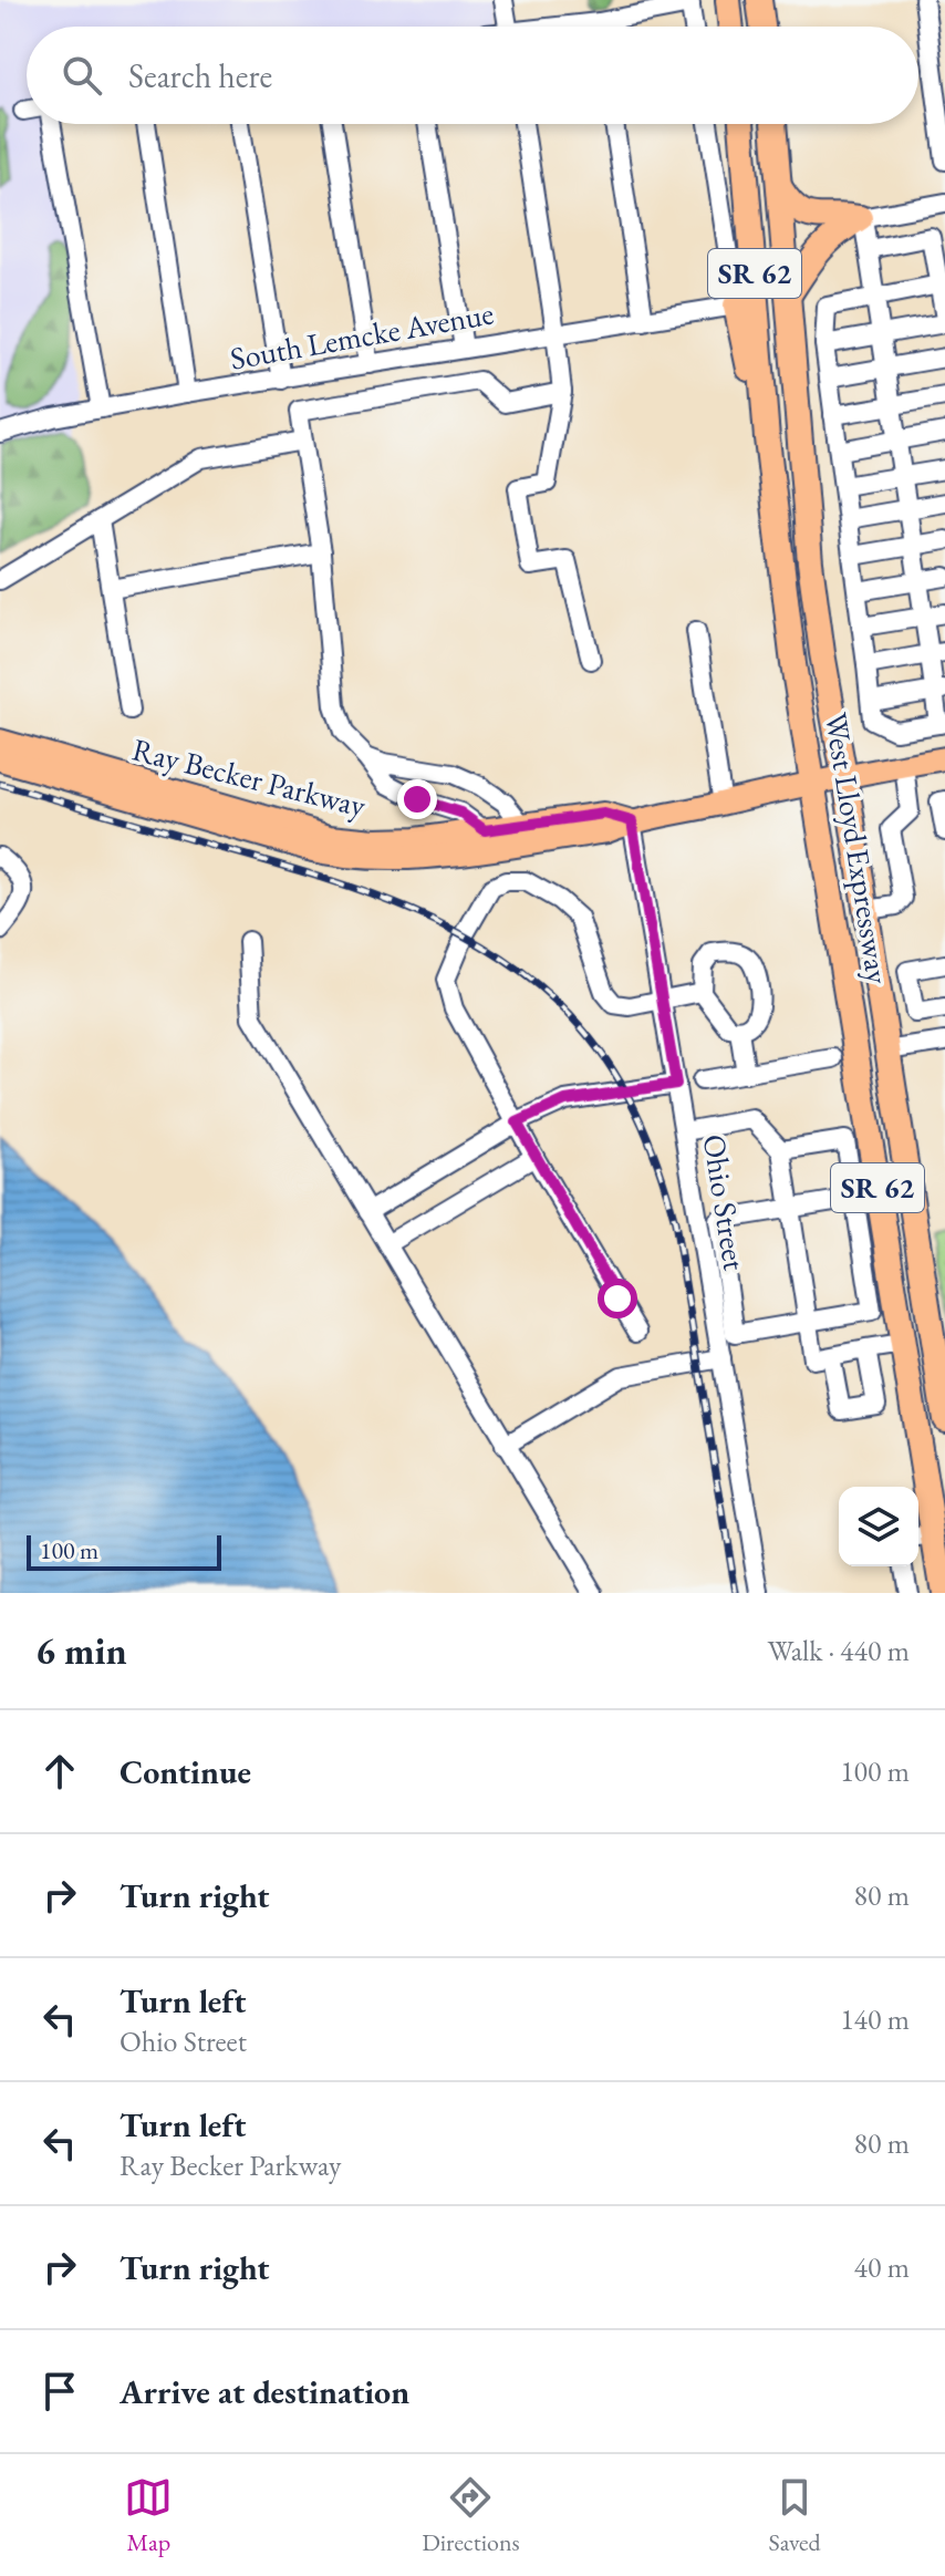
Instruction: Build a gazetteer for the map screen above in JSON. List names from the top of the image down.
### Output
{
  "streets": {
    "highway": ["SR 62", "West Lloyd Expressway"],
    "main road": ["Ray Becker Parkway"],
    "street": ["South Lemcke Avenue", "Ohio Street"]
  },
  "crossings": [
    ["Ray Becker Parkway", "Ohio Street"]
  ],
  "scale_bar": "100 m",
  "page": {
    "search": "Search here",
    "scale": "100 m",
    "heading": ["6 min", "Walk · 440 m"],
    "list": [
      ["Continue", "100 m"],
      ["Turn right", "80 m"],
      ["Turn left", "Ohio Street", "140 m"],
      ["Turn left", "Ray Becker Parkway", "80 m"],
      ["Turn right", "40 m"],
      "Arrive at destination"
    ],
    "nav": ["Map", "Directions", "Saved"]
  }
}
